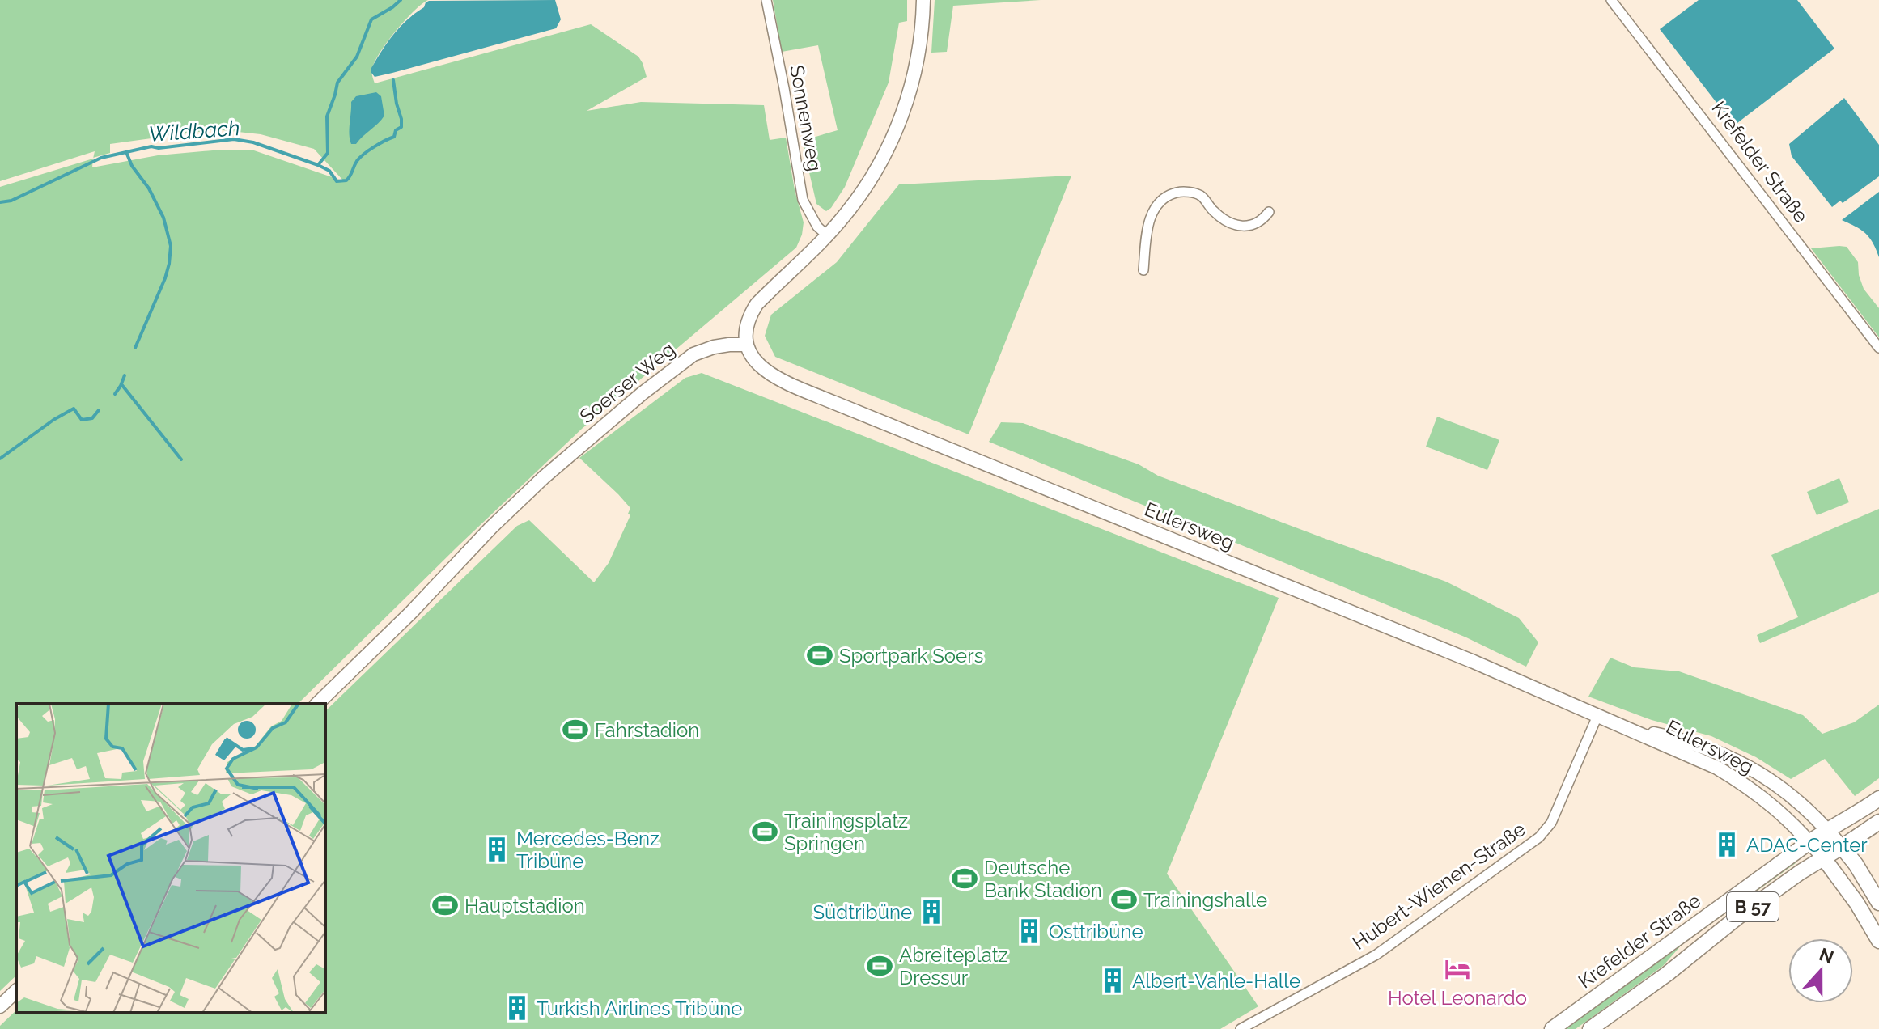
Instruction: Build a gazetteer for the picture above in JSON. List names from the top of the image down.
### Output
{
  "streets": {
    "main road": [
      "Krefelder Straße",
      "Soerser Weg",
      "Eulersweg",
      "B 57"
    ],
    "street": ["Sonnenweg", "Hubert-Wienen-Straße"]
  },
  "crossings": [
    ["Krefelder Straße", "Eulersweg"],
    ["Soerser Weg", "Eulersweg"],
    ["Eulersweg", "Hubert-Wienen-Straße"]
  ],
  "water": ["Wildbach"],
  "places": {
    "sports": [
      "Sportpark Soers",
      "Fahrstadion",
      "Trainingsplatz Springen",
      "Deutsche Bank Stadion",
      "Trainingshalle",
      "Hauptstadion",
      "Abreiteplatz Dressur"
    ],
    "building": [
      "ADAC-Center",
      "Mercedes-Benz Tribüne",
      "Südtribüne",
      "Osttribüne",
      "Albert-Vahle-Halle",
      "Turkish Airlines Tribüne"
    ],
    "hotel": ["Hotel Leonardo"]
  },
  "north": "top"
}
